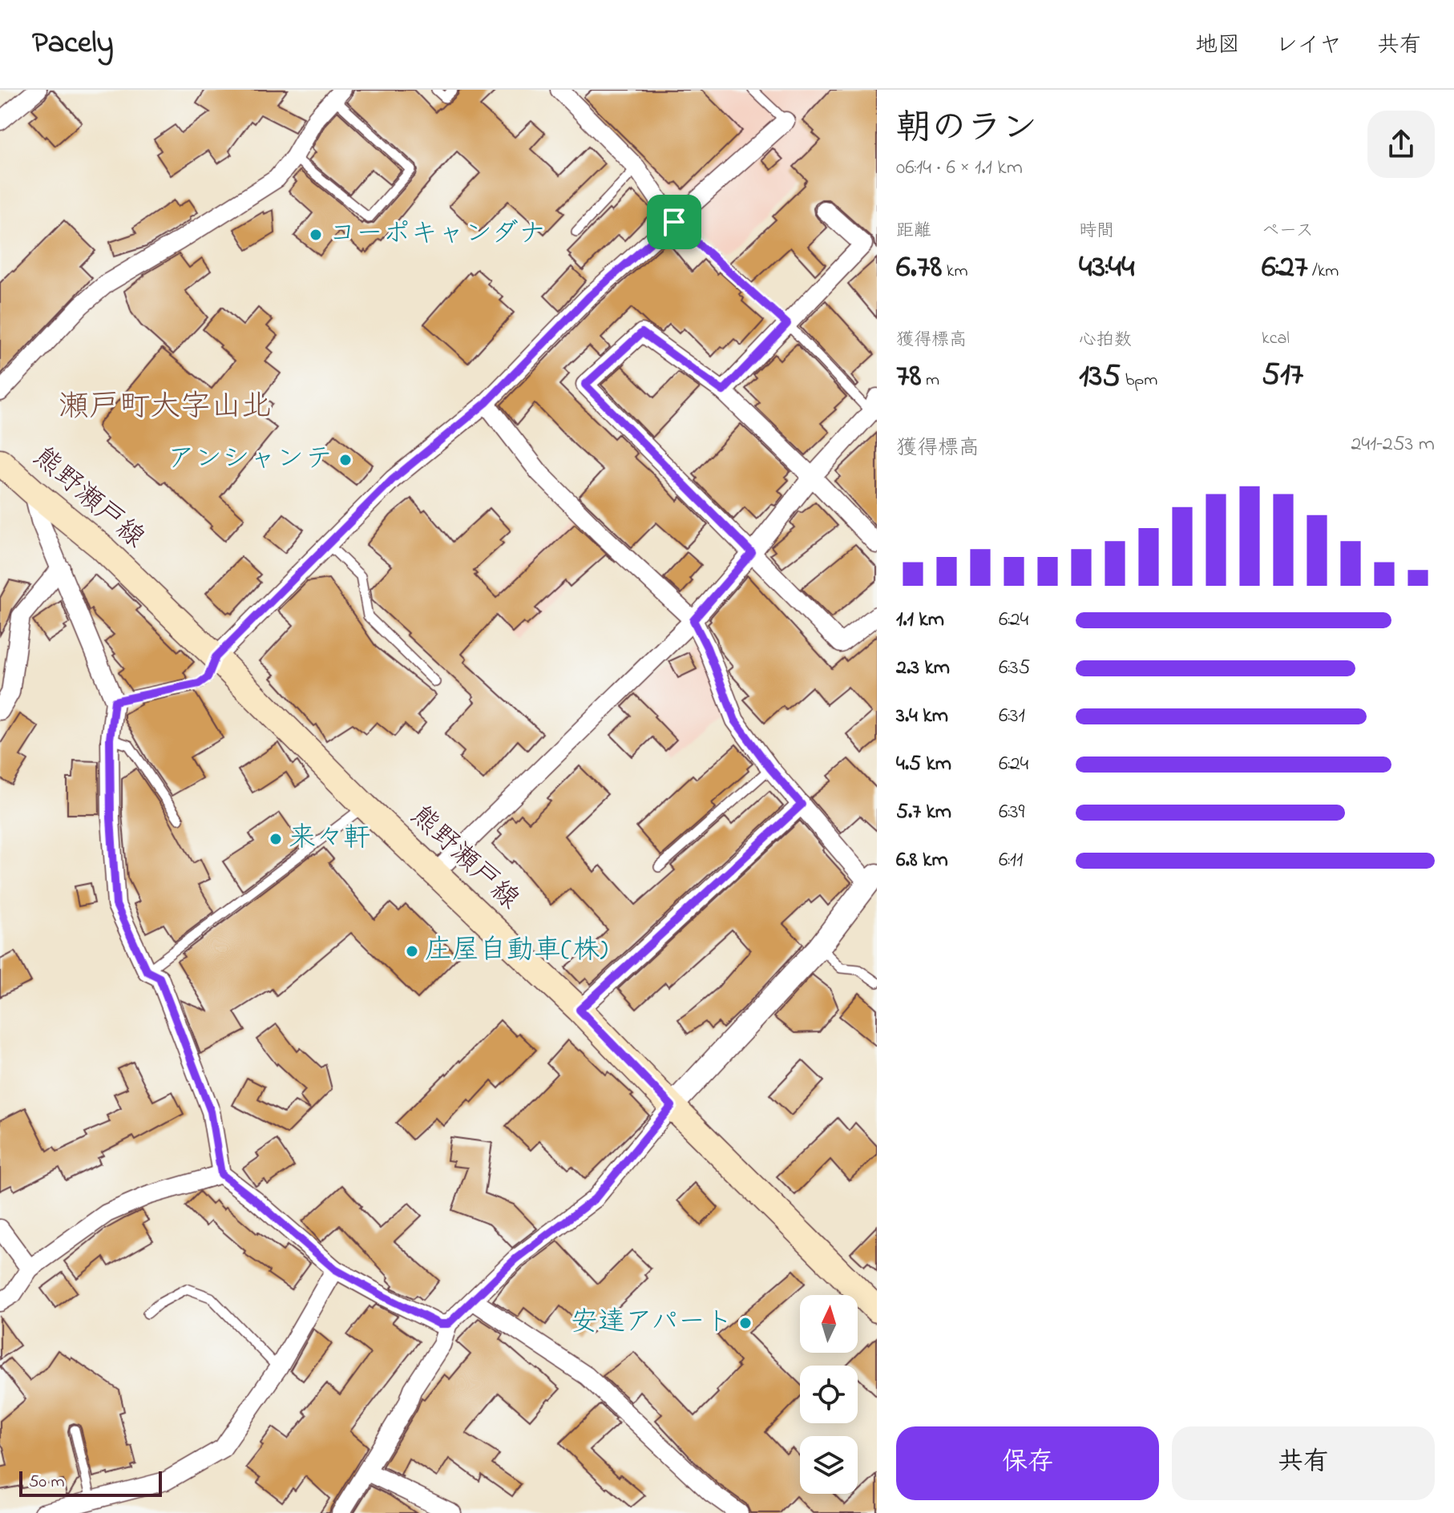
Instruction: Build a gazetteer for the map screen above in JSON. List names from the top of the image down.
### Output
{
  "streets": {
    "main road": ["熊野瀬戸線"]
  },
  "districts": ["瀬戸町大字山北"],
  "places": [
    "コーポキャンダナ",
    "アンシャンテ",
    "来々軒",
    "庄屋自動車(株)",
    "安達アパート"
  ],
  "scale_bar": "50 m",
  "north": "top",
  "page": {
    "header": "Pacely",
    "nav": ["地図", "レイヤ", "共有"],
    "heading": ["朝のラン", "06:14 · 6 × 1.1 km"],
    "stats": [
      ["距離", "6.78 km"],
      ["時間", "43:44"],
      ["ペース", "6:27 /km"],
      ["獲得標高", "78 m"],
      ["心拍数", "135 bpm"],
      ["kcal", "517"]
    ],
    "chart": ["獲得標高", "241–253 m"],
    "list": [
      {
        "name": "1.1 km",
        "note": "6:24"
      },
      {
        "name": "2.3 km",
        "note": "6:35"
      },
      {
        "name": "3.4 km",
        "note": "6:31"
      },
      {
        "name": "4.5 km",
        "note": "6:24"
      },
      {
        "name": "5.7 km",
        "note": "6:39"
      },
      {
        "name": "6.8 km",
        "note": "6:11"
      }
    ],
    "buttons": ["保存", "共有"],
    "scale": "50 m"
  }
}
